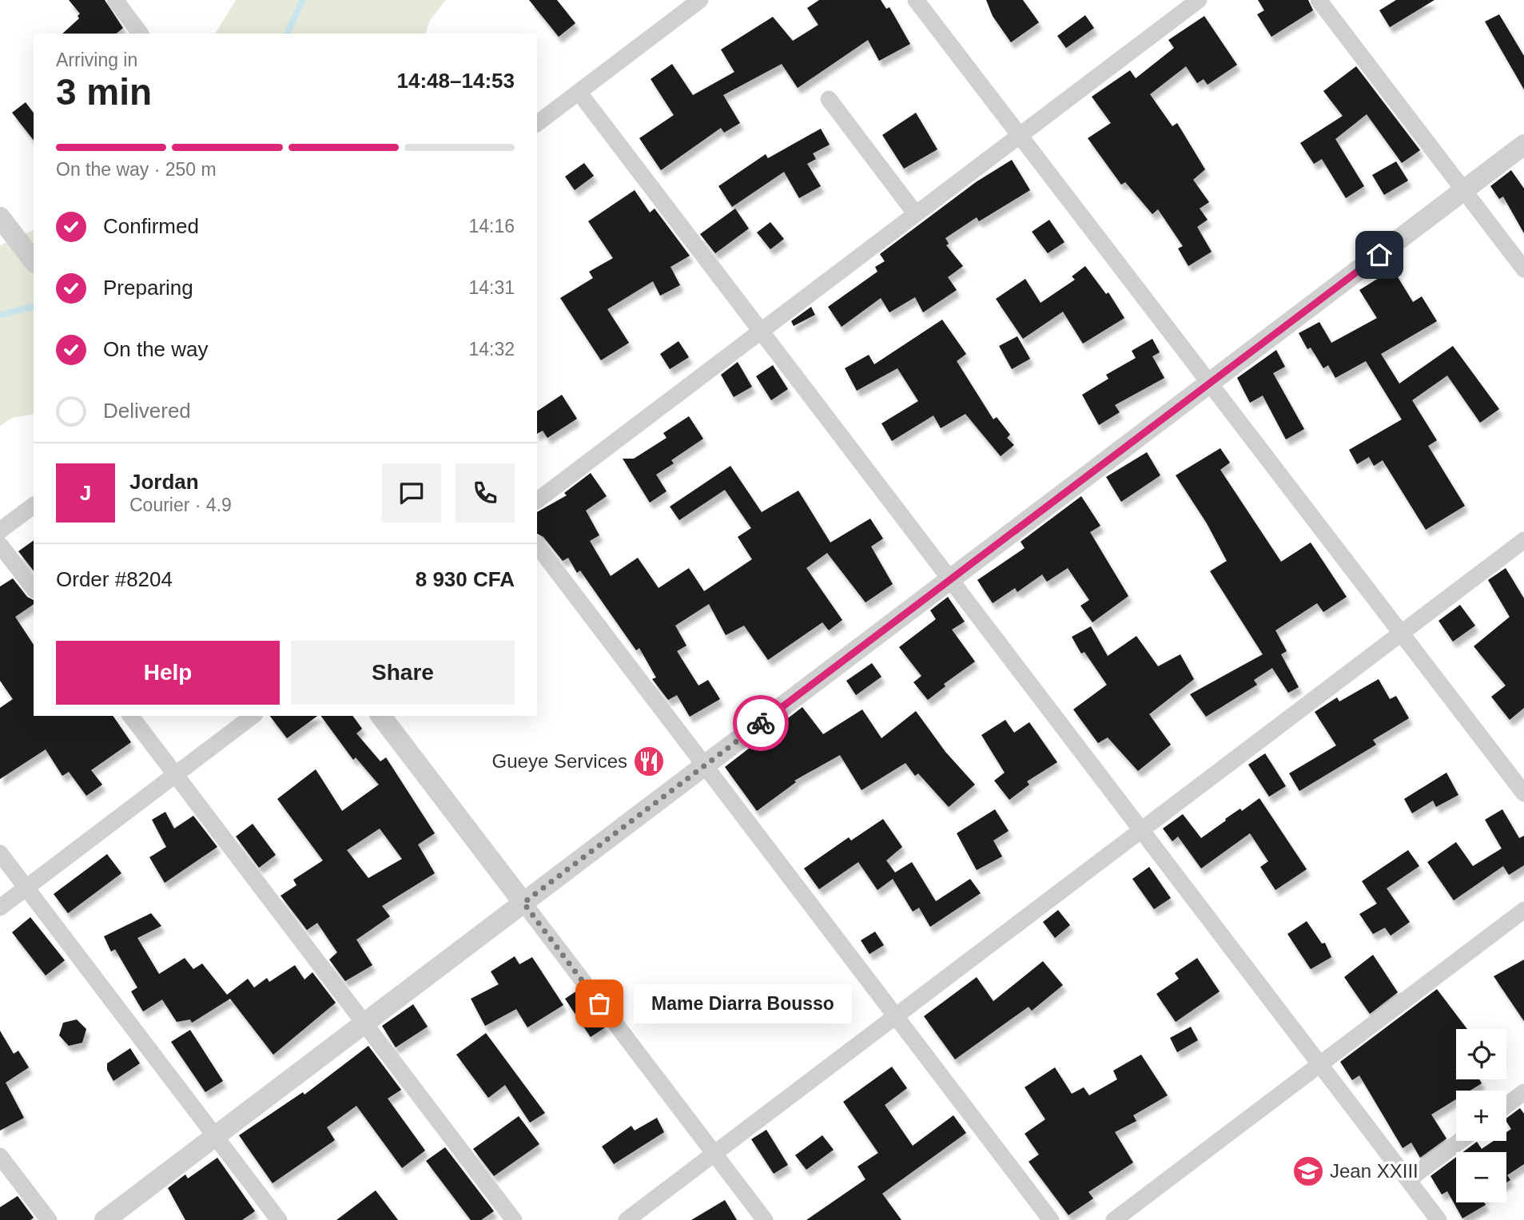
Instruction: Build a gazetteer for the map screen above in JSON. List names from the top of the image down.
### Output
{
  "places": {
    "restaurant": ["Gueye Services"],
    "other": ["Mame Diarra Bousso"],
    "school or university": ["Jean XXIII"]
  },
  "page": {
    "heading": ["3 min", "Arriving in", "14:48–14:53"],
    "panel": [
      "Jordan",
      "Courier · 4.9",
      "Order #8204",
      "8 930 CFA"
    ],
    "bar": "On the way · 250 m",
    "list": [
      ["Confirmed", "14:16"],
      ["Preparing", "14:31"],
      ["On the way", "14:32"],
      "Delivered"
    ],
    "round": "J",
    "buttons": ["Help", "Share"],
    "bubble": "Mame Diarra Bousso",
    "map_buttons": ["+", "−"]
  }
}
